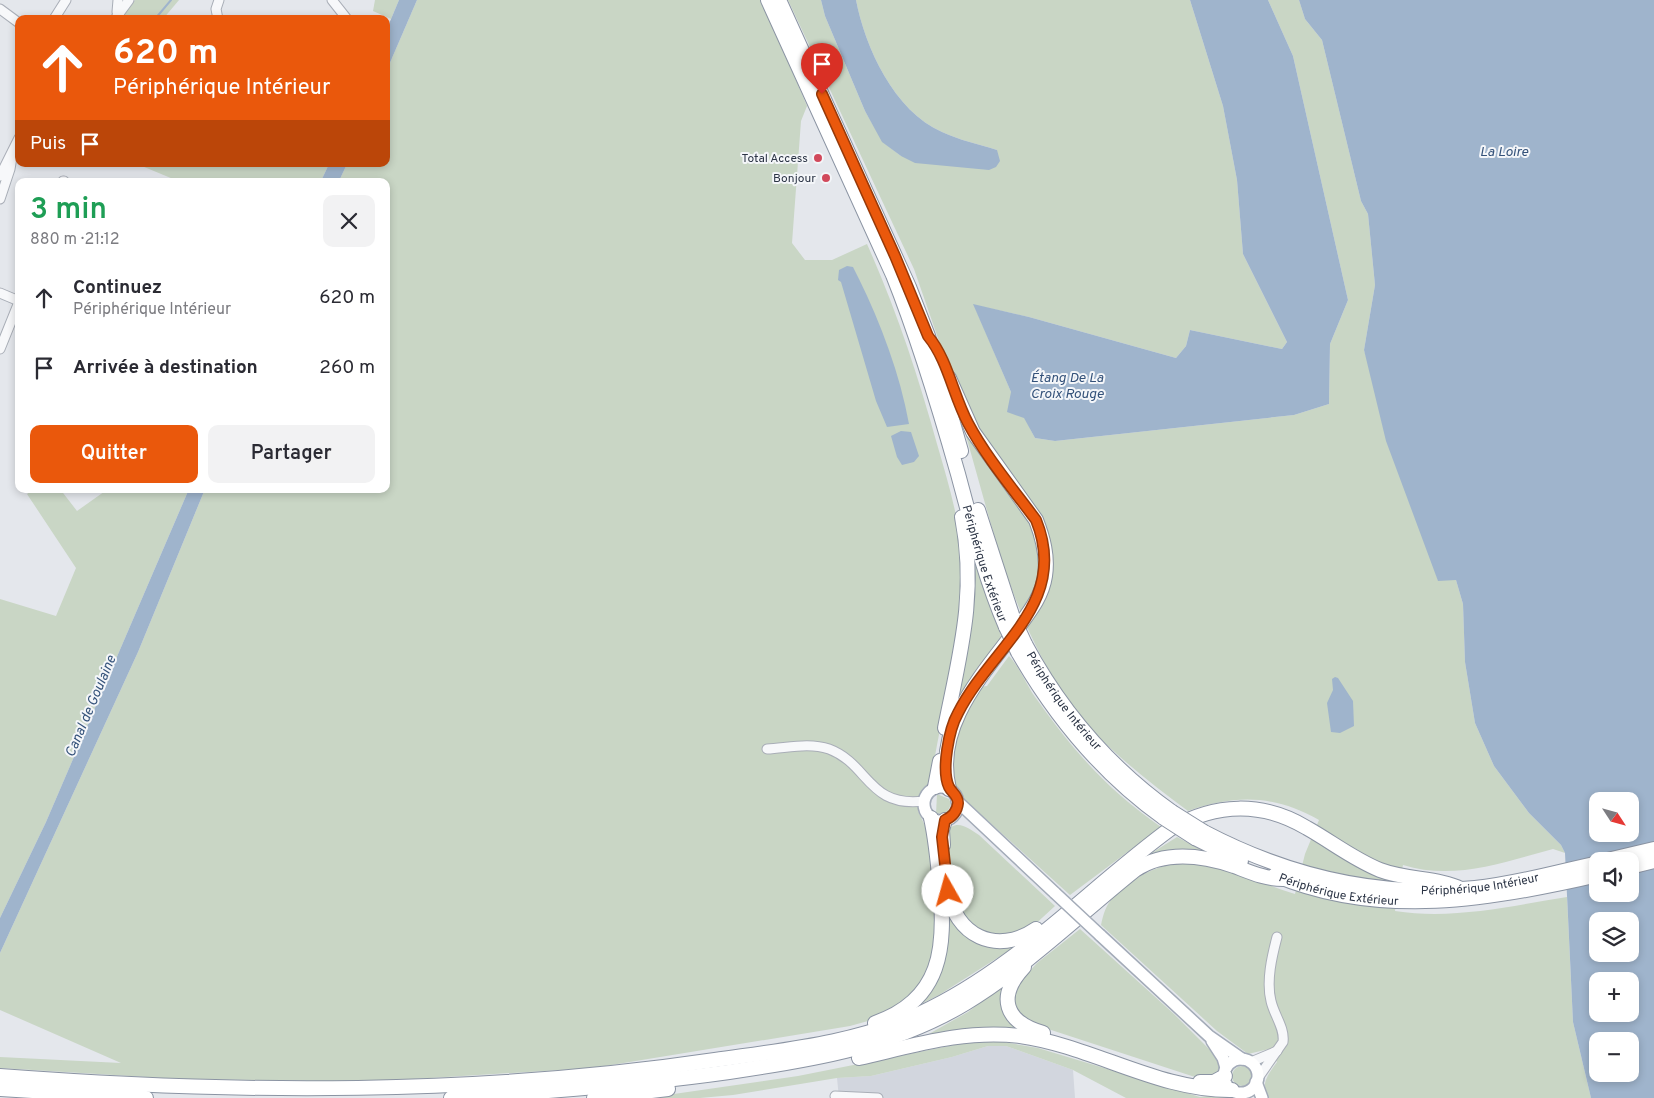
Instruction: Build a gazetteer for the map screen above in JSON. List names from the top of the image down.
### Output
{
  "streets": {
    "highway": ["Périphérique Extérieur", "Périphérique Intérieur"]
  },
  "crossings": [
    ["Périphérique Extérieur", "Périphérique Intérieur"]
  ],
  "water": ["La Loire", "Étang De La Croix Rouge", "Canal de Goulaine"],
  "places": ["Total Access", "Bonjour"],
  "north": "bottom right",
  "page": {
    "turn": ["620 m", "Périphérique Intérieur"],
    "then": "Puis",
    "heading": ["3 min", "880 m · 21:12"],
    "list": [
      {
        "name": "Continuez",
        "note": "Périphérique Intérieur",
        "value": "620 m"
      },
      {
        "name": "Arrivée à destination",
        "value": "260 m"
      }
    ],
    "buttons": ["Quitter", "Partager"],
    "map_buttons": ["+", "−"]
  }
}
